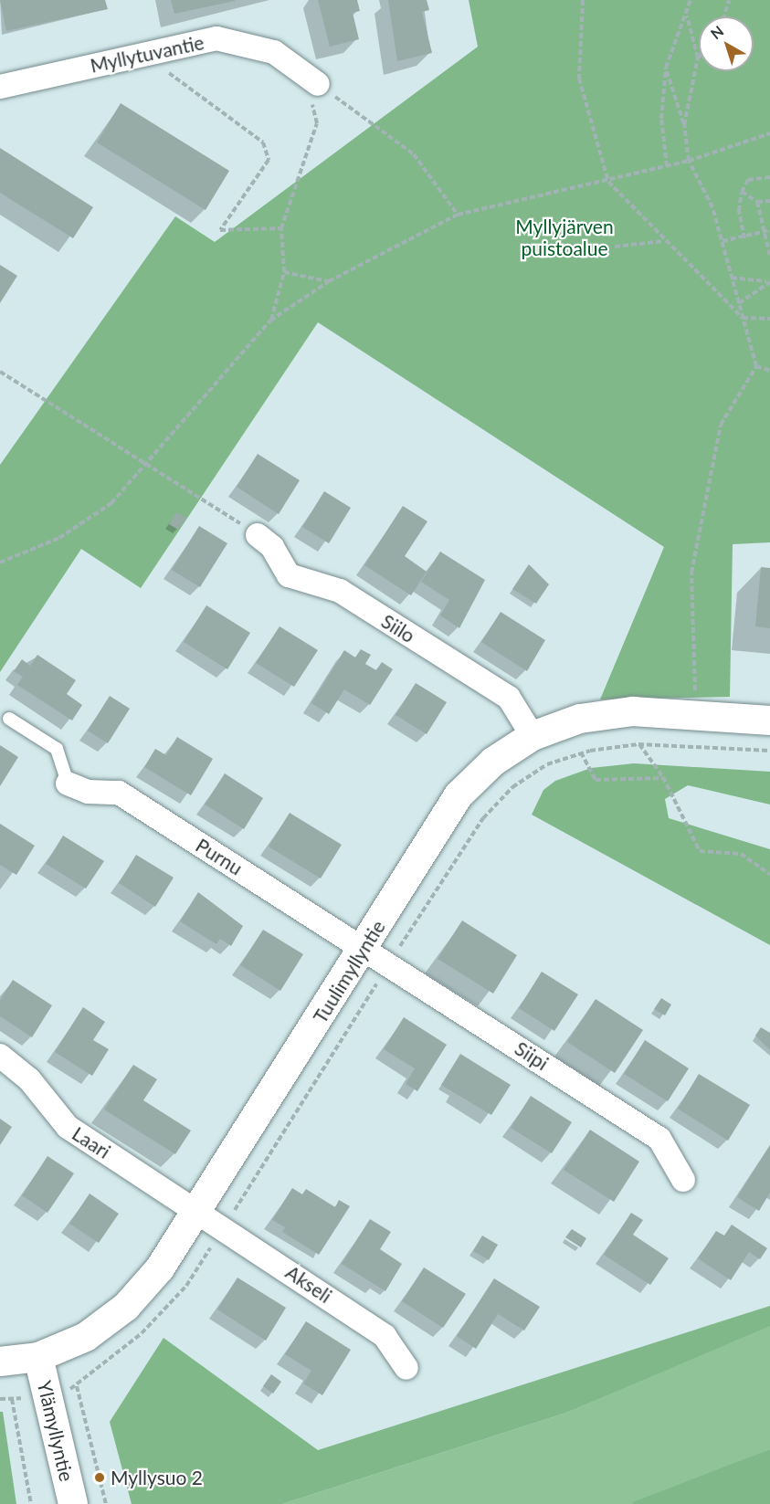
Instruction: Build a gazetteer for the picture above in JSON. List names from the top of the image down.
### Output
{
  "streets": {
    "street": [
      "Myllytuvantie",
      "Siilo",
      "Purnu",
      "Tuulimyllyntie",
      "Siipi",
      "Laari",
      "Akseli",
      "Ylämyllyntie"
    ]
  },
  "crossings": [
    ["Siilo", "Tuulimyllyntie"],
    ["Purnu", "Tuulimyllyntie"],
    ["Purnu", "Siipi"],
    ["Tuulimyllyntie", "Siipi"],
    ["Tuulimyllyntie", "Laari"],
    ["Tuulimyllyntie", "Akseli"],
    ["Tuulimyllyntie", "Ylämyllyntie"],
    ["Laari", "Akseli"]
  ],
  "parks": ["Myllyjärven puistoalue"],
  "places": ["Myllysuo 2"],
  "north": "top left"
}
